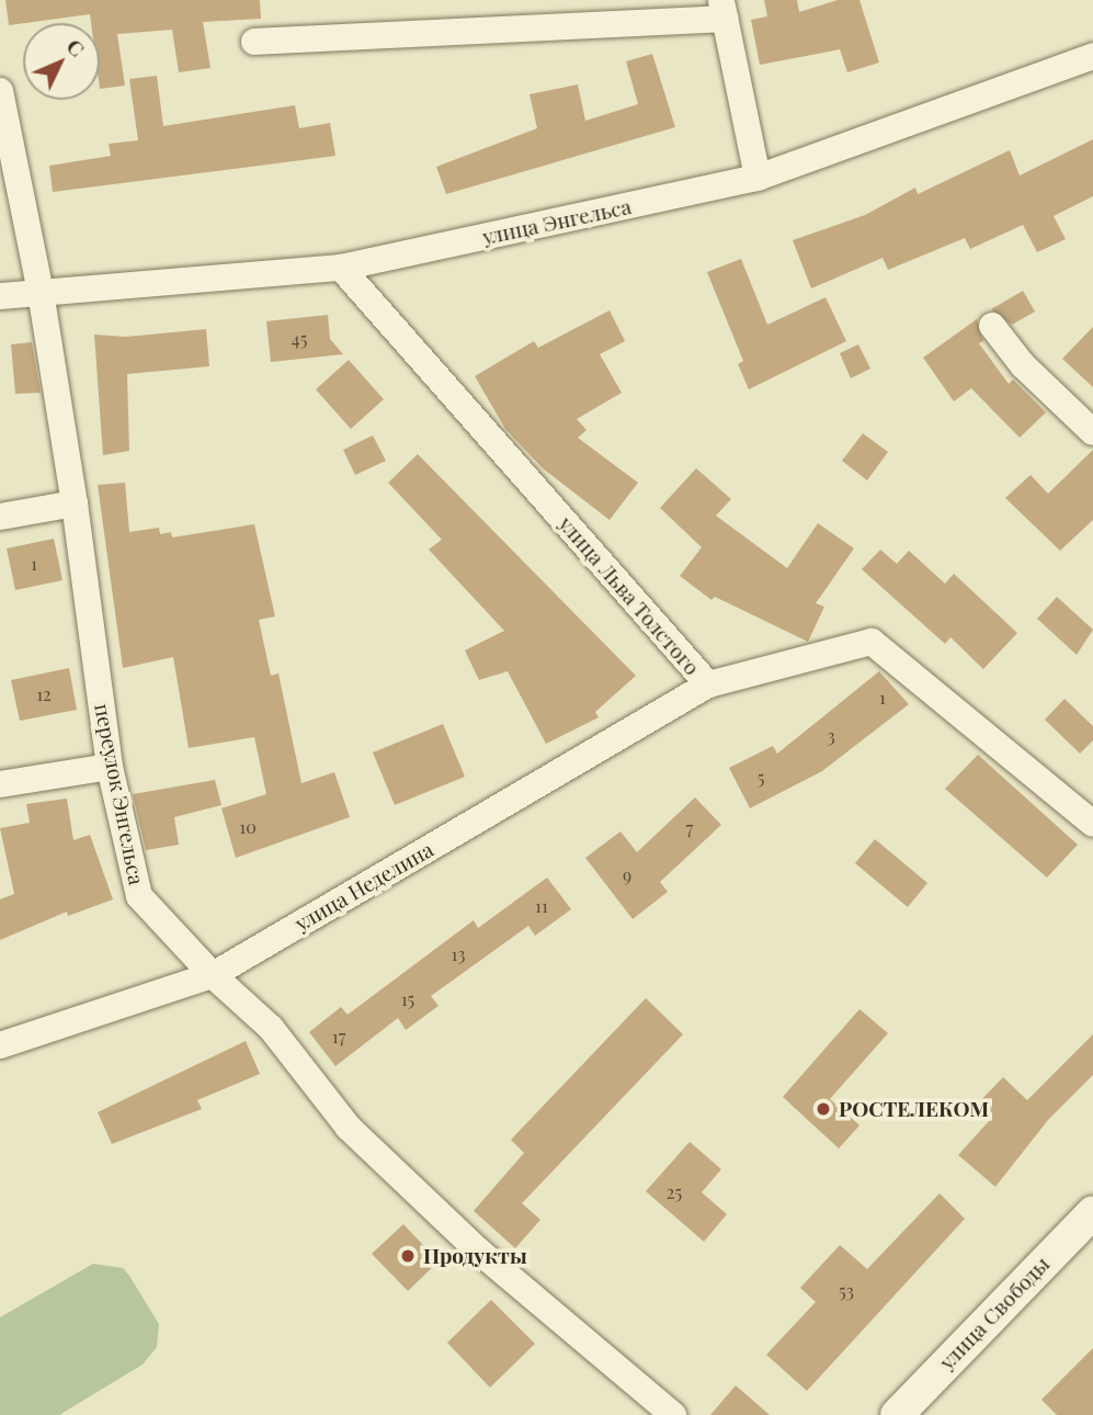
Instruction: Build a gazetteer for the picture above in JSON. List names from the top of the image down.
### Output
{
  "streets": {
    "street": [
      "улица Энгельса",
      "улица Льва Толстого",
      "переулок Энгельса",
      "улица Неделина",
      "улица Свободы"
    ]
  },
  "crossings": [
    ["улица Энгельса", "улица Льва Толстого"],
    ["улица Энгельса", "переулок Энгельса"],
    ["улица Льва Толстого", "улица Неделина"],
    ["переулок Энгельса", "улица Неделина"]
  ],
  "places": ["РОСТЕЛЕКОМ", "Продукты"],
  "house_numbers": [
    "45",
    "1",
    "12",
    "1",
    "3",
    "5",
    "10",
    "7",
    "9",
    "11",
    "13",
    "15",
    "17",
    "25",
    "53"
  ],
  "north": "top right"
}
